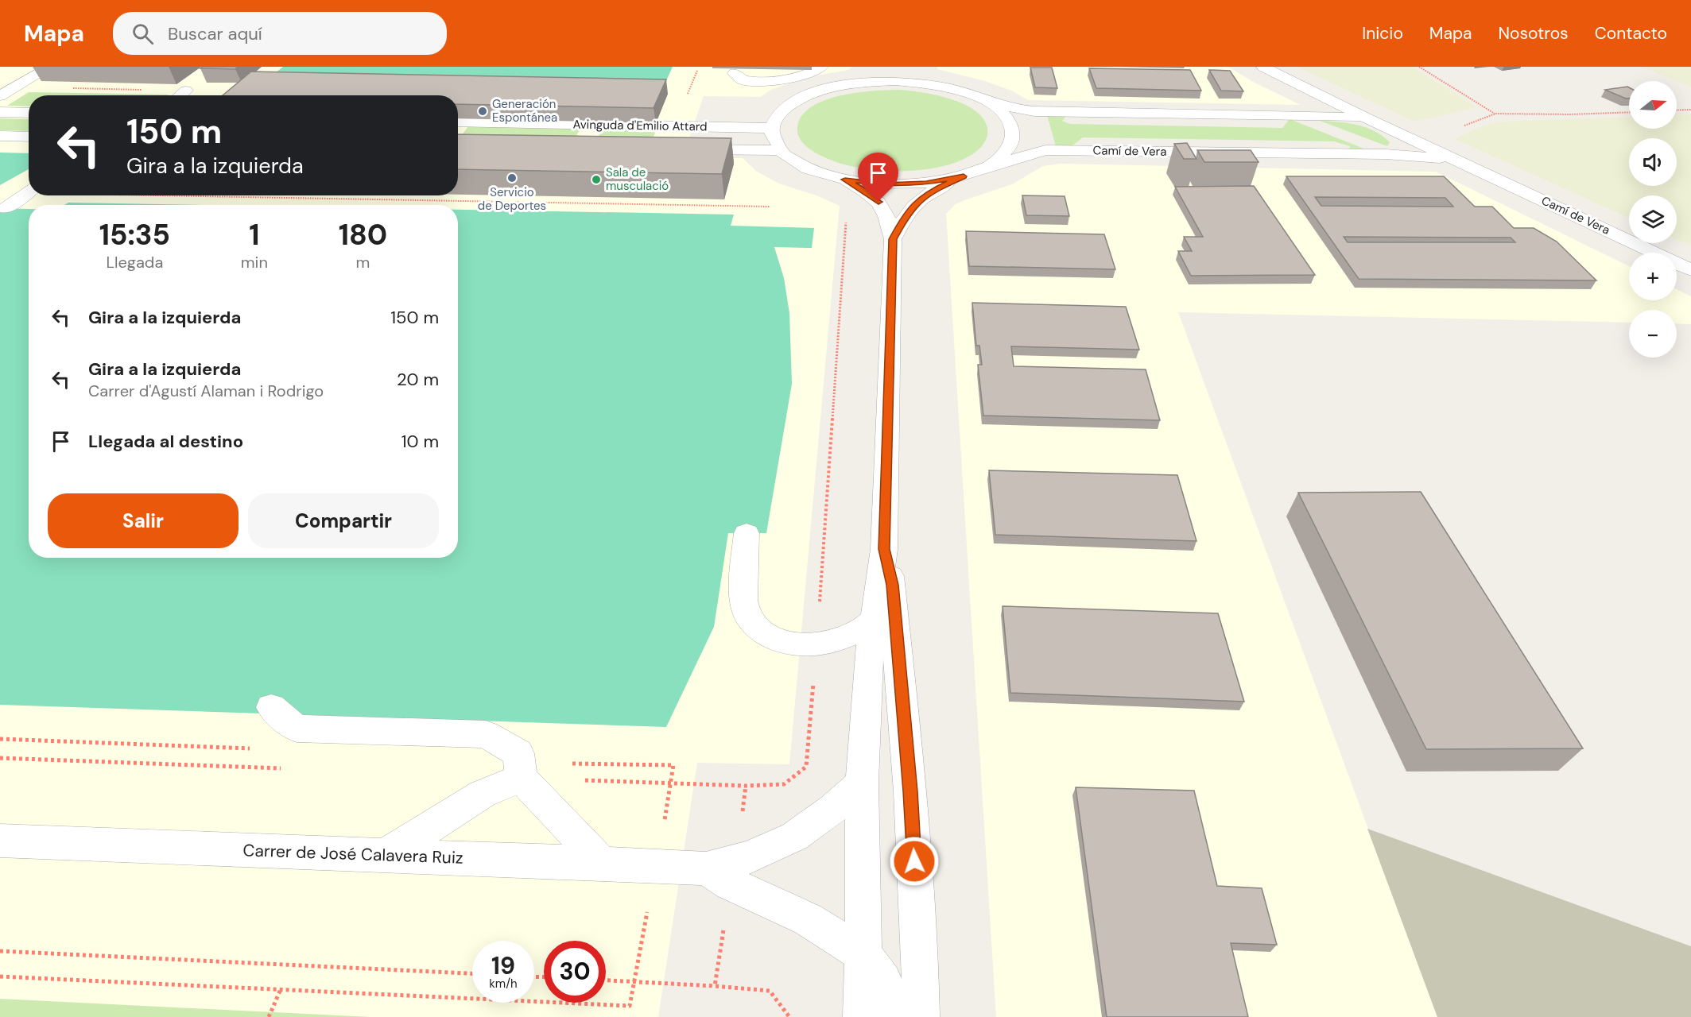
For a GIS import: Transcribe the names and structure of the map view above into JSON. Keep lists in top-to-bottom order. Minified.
{"streets":{"street":["Avinguda d'Emilio Attard","Camí de Vera","Carrer de José Calavera Ruiz"]},"places":["Generación Espontánea","Servicio de Deportes","Sala de musculació"],"north":"right","page":{"header":"Mapa","search":"Buscar aquí","nav":["Inicio","Mapa","Nosotros","Contacto"],"map_buttons":["+","−"],"turn":["150 m","Gira a la izquierda"],"eta":["15:35","Llegada","1","min","180","m"],"list":[{"name":"Gira a la izquierda","value":"150 m"},{"name":"Gira a la izquierda","note":"Carrer d'Agustí Alaman i Rodrigo","value":"20 m"},{"name":"Llegada al destino","value":"10 m"}],"buttons":["Salir","Compartir"],"speed":"19 km/h","limit":"30"}}
